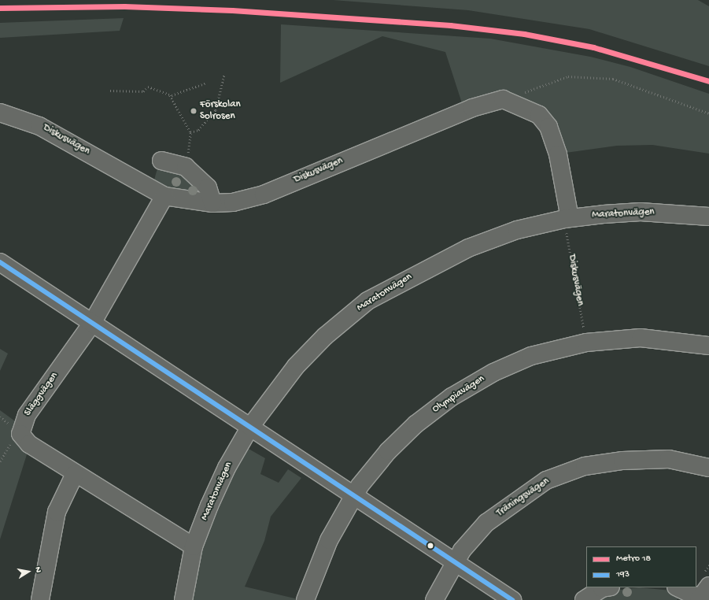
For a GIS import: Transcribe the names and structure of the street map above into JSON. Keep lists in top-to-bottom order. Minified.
{"streets":{"street":["Diskusvägen","Maratonvägen","Släggvägen","Olympiavägen","Träningsvägen"]},"crossings":[["Diskusvägen","Maratonvägen"],["Diskusvägen","Släggvägen"],["Diskusvägen","Olympiavägen"]],"places":["Förskolan Solrosen"],"lines":["metro line 18","transit line 193"],"legend":["Metro 18","193"],"north":"right"}
